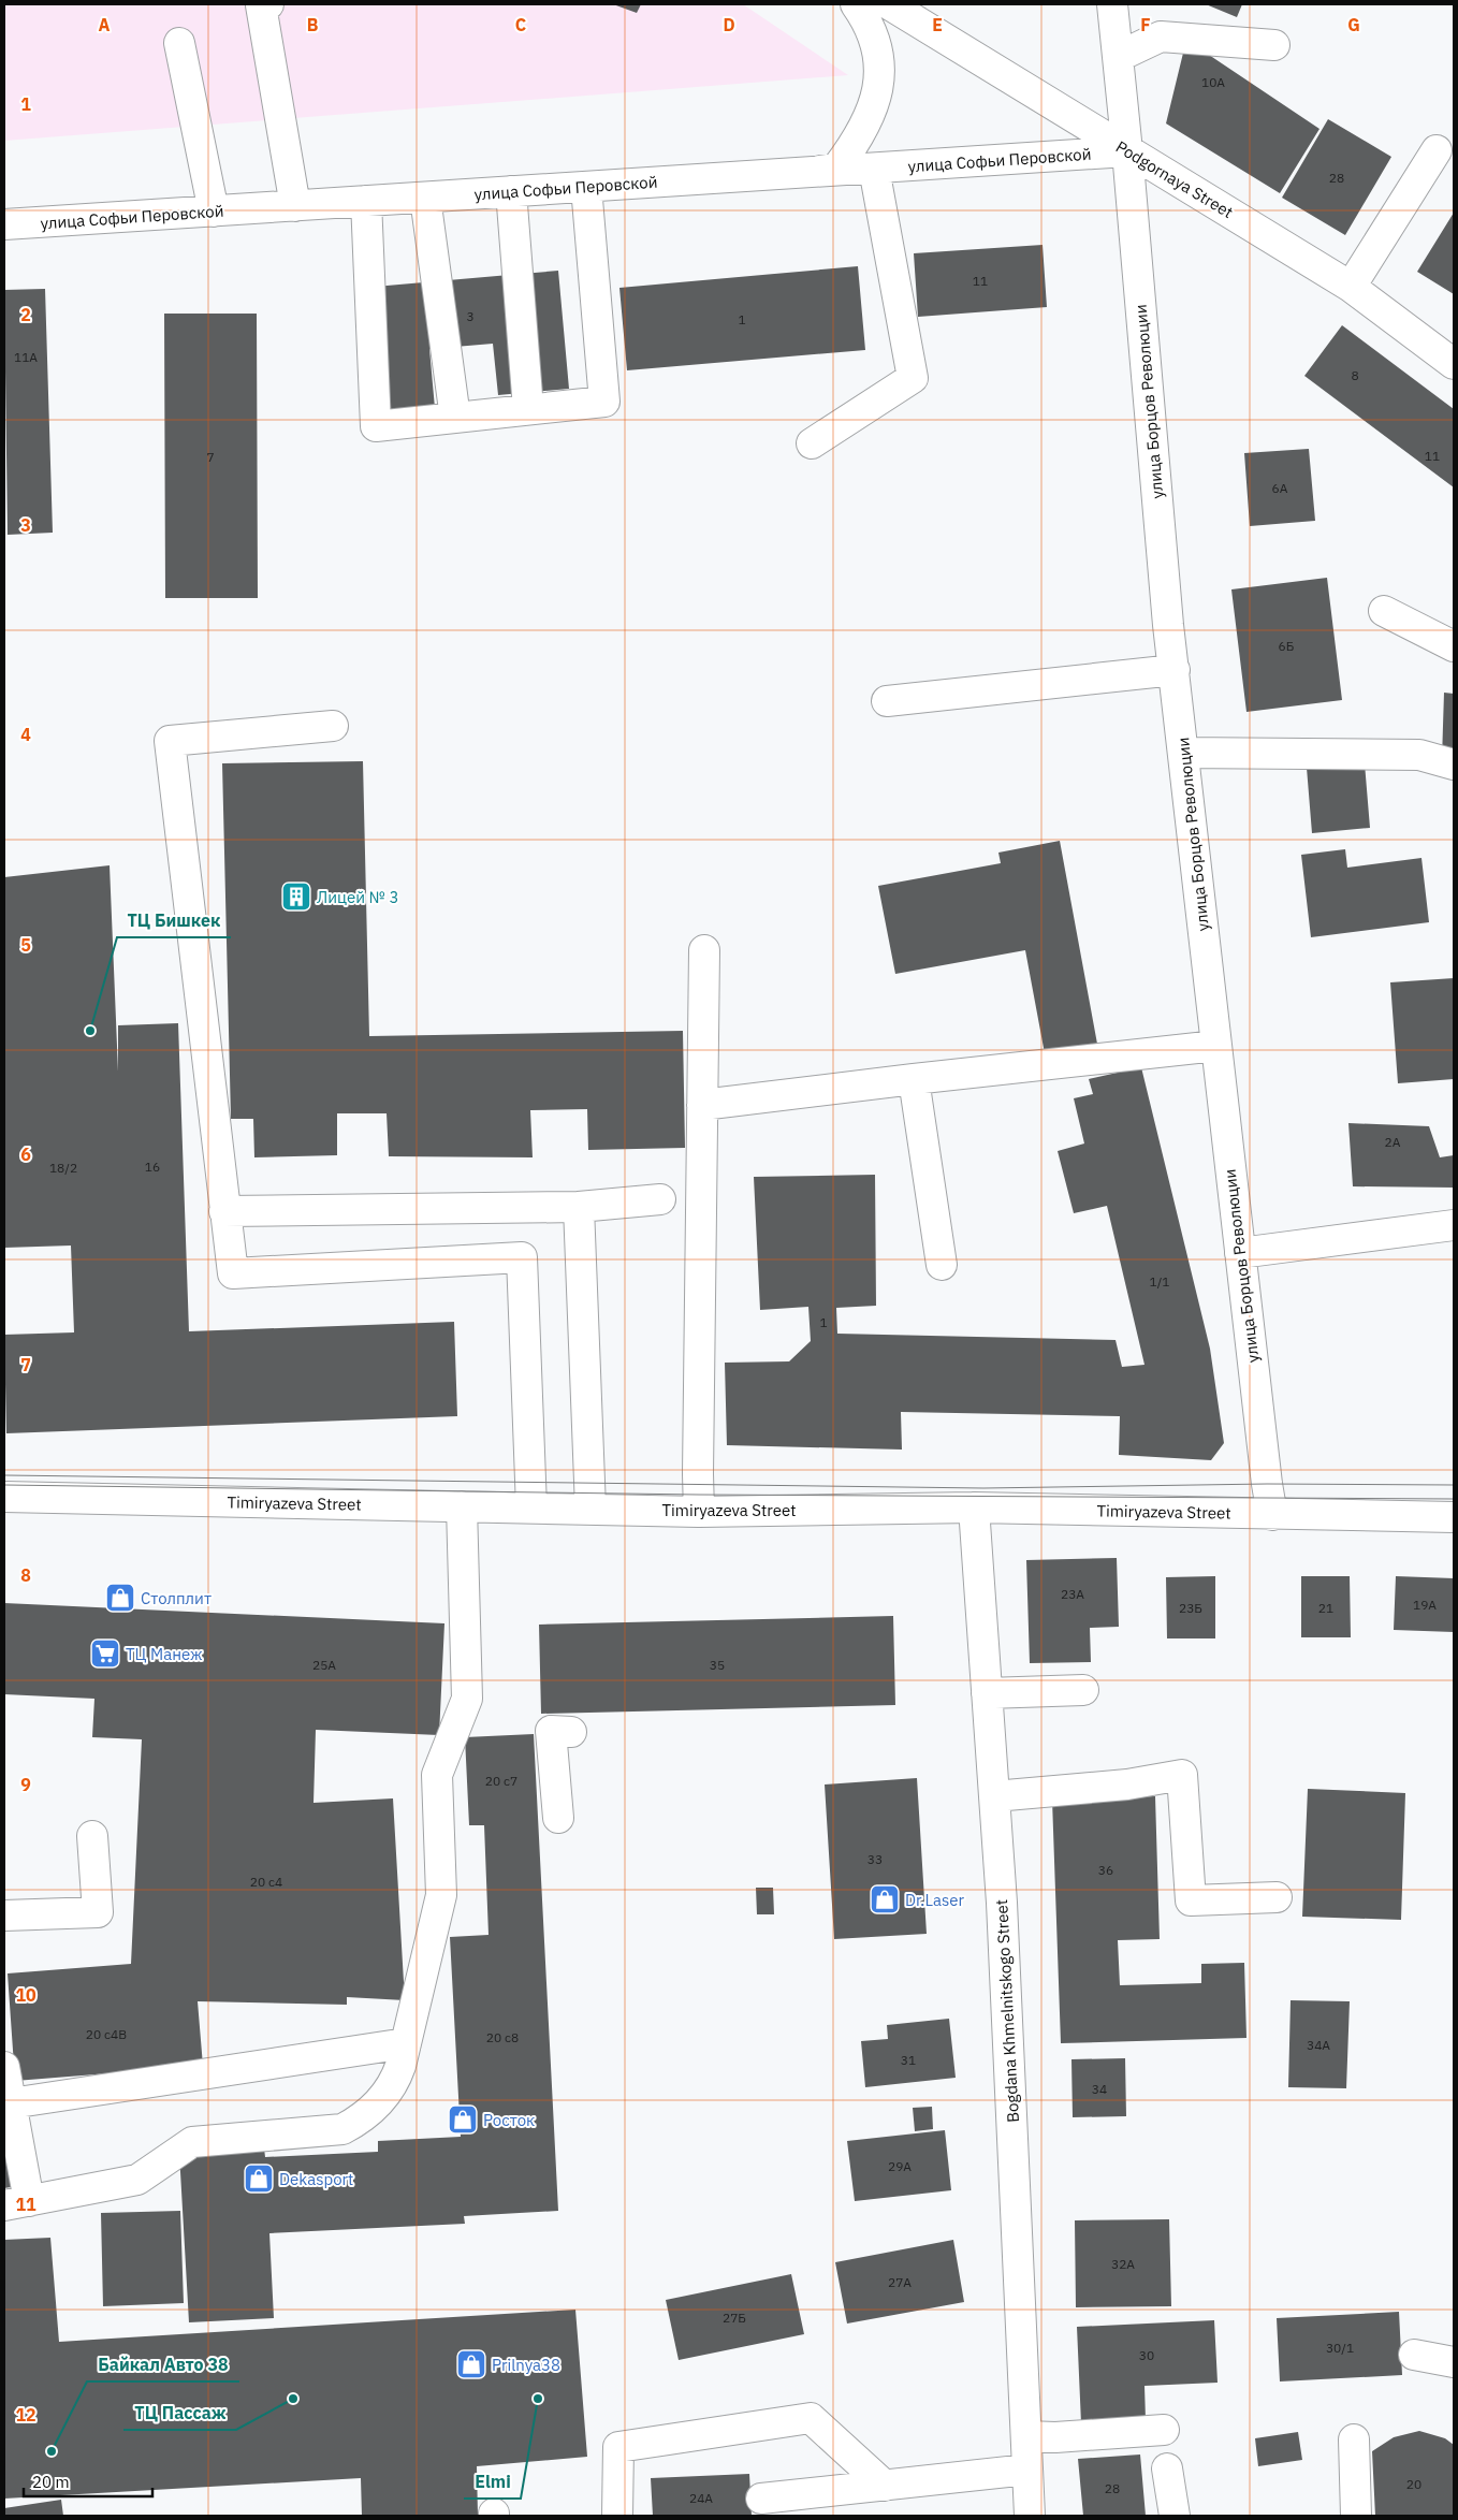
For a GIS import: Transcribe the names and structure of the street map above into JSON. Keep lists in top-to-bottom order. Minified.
{"streets":{"street":["улица Софьи Перовской","Podgornaya Street","улица Борцов Революции","Timiryazeva Street","Bogdana Khmelnitskogo Street"]},"crossings":[["улица Софьи Перовской","Podgornaya Street"],["улица Софьи Перовской","улица Борцов Революции"],["Podgornaya Street","улица Борцов Революции"],["улица Борцов Революции","Timiryazeva Street"],["Timiryazeva Street","Bogdana Khmelnitskogo Street"]],"places":{"building":["Лицей № 3"],"other":["ТЦ Бишкек","ТЦ Пассаж","Elmi","Байкал Авто 38"],"shop":["Столплит","Dr.Laser","Росток","Dekasport","Prilnya38"],"supermarket":["ТЦ Манеж"]},"house_numbers":["10А","28","11","3","1","11А","8","11","7","6А","6Б","2А","16","18/2","1/1","1","23А","19А","23Б","21","25А","35","20 с7","33","36","20 с4","20 с4В","20 с8","34А","31","34","29А","32А","27А","27Б","30/1","30","20","28","24А"],"scale_bar":"20 m","grid":{"columns":["A","B","C","D","E","F","G"],"rows":["1","2","3","4","5","6","7","8","9","10","11","12"]}}
